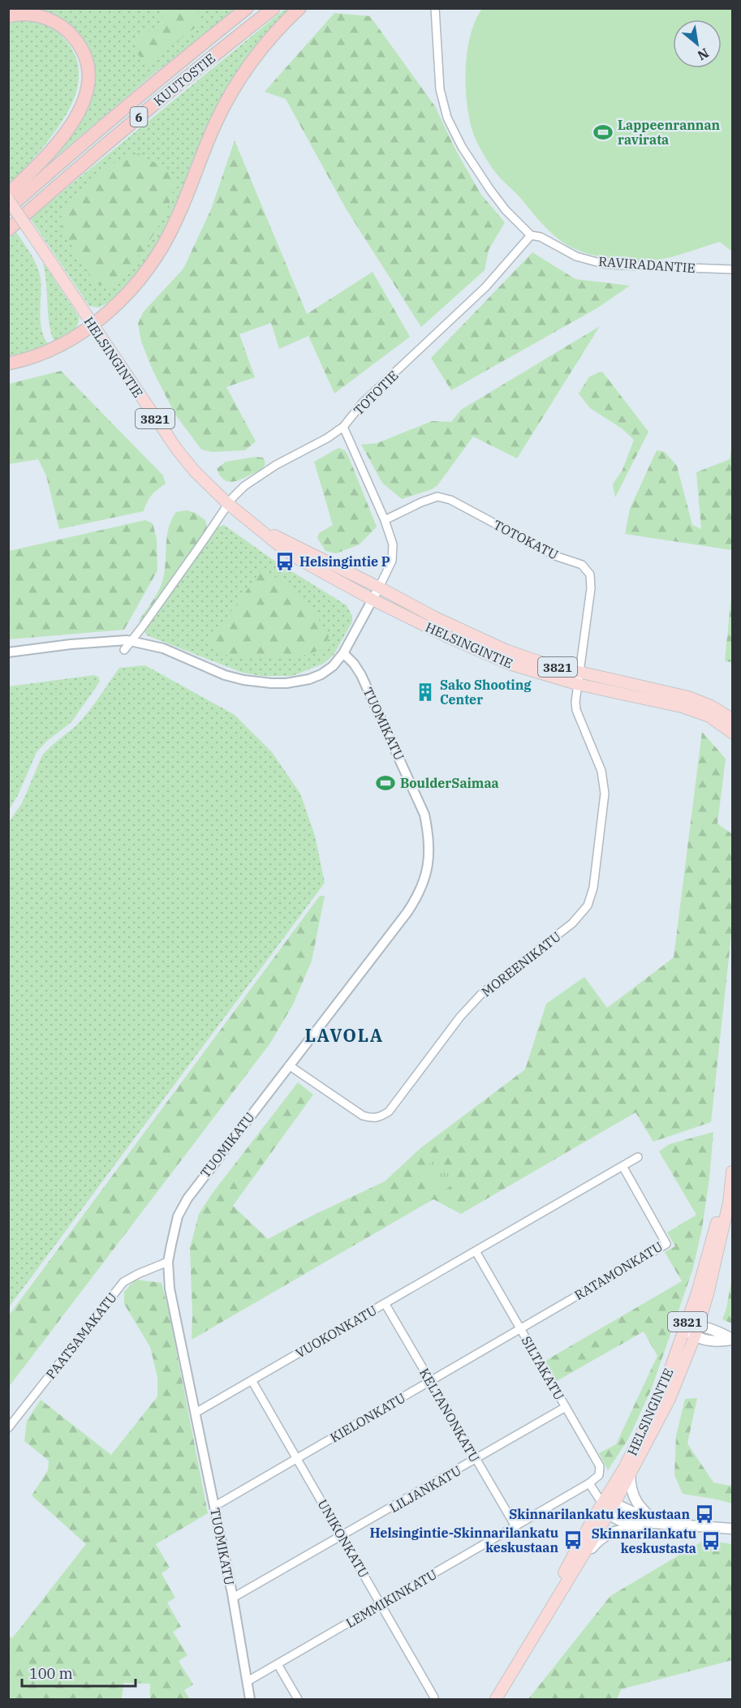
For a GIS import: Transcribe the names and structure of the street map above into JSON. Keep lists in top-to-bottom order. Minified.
{"streets":{"highway":["KUUTOSTIE","6"],"main road":["HELSINGINTIE","3821"],"street":["RAVIRADANTIE","TOTOTIE","TOTOKATU","TUOMIKATU","MOREENIKATU","RATAMONKATU","VUOKONKATU","PAATSAMAKATU","SILTAKATU","KELTANONKATU","KIELONKATU","LILJANKATU","UNIKONKATU","LEMMIKINKATU"]},"crossings":[["RAVIRADANTIE","TOTOTIE"],["HELSINGINTIE","TOTOTIE"],["HELSINGINTIE","TOTOKATU"],["HELSINGINTIE","MOREENIKATU"],["TOTOTIE","TOTOKATU"],["TOTOKATU","MOREENIKATU"],["TUOMIKATU","MOREENIKATU"],["TUOMIKATU","VUOKONKATU"],["TUOMIKATU","PAATSAMAKATU"],["TUOMIKATU","KIELONKATU"],["TUOMIKATU","LILJANKATU"],["TUOMIKATU","LEMMIKINKATU"],["RATAMONKATU","SILTAKATU"],["RATAMONKATU","KIELONKATU"],["VUOKONKATU","SILTAKATU"],["VUOKONKATU","KELTANONKATU"],["VUOKONKATU","UNIKONKATU"],["SILTAKATU","KIELONKATU"],["SILTAKATU","LILJANKATU"],["SILTAKATU","LEMMIKINKATU"],["KELTANONKATU","KIELONKATU"],["KELTANONKATU","LILJANKATU"],["KELTANONKATU","LEMMIKINKATU"],["KIELONKATU","UNIKONKATU"],["LILJANKATU","UNIKONKATU"],["UNIKONKATU","LEMMIKINKATU"]],"districts":["LAVOLA"],"places":{"sports":["Lappeenrannan ravirata","BoulderSaimaa"],"bus stop":["Helsingintie P","Skinnarilankatu keskustaan","Helsingintie-Skinnarilankatu keskustaan","Skinnarilankatu keskustasta"],"building":["Sako Shooting Center"]},"scale_bar":"100 m","north":"bottom right"}
